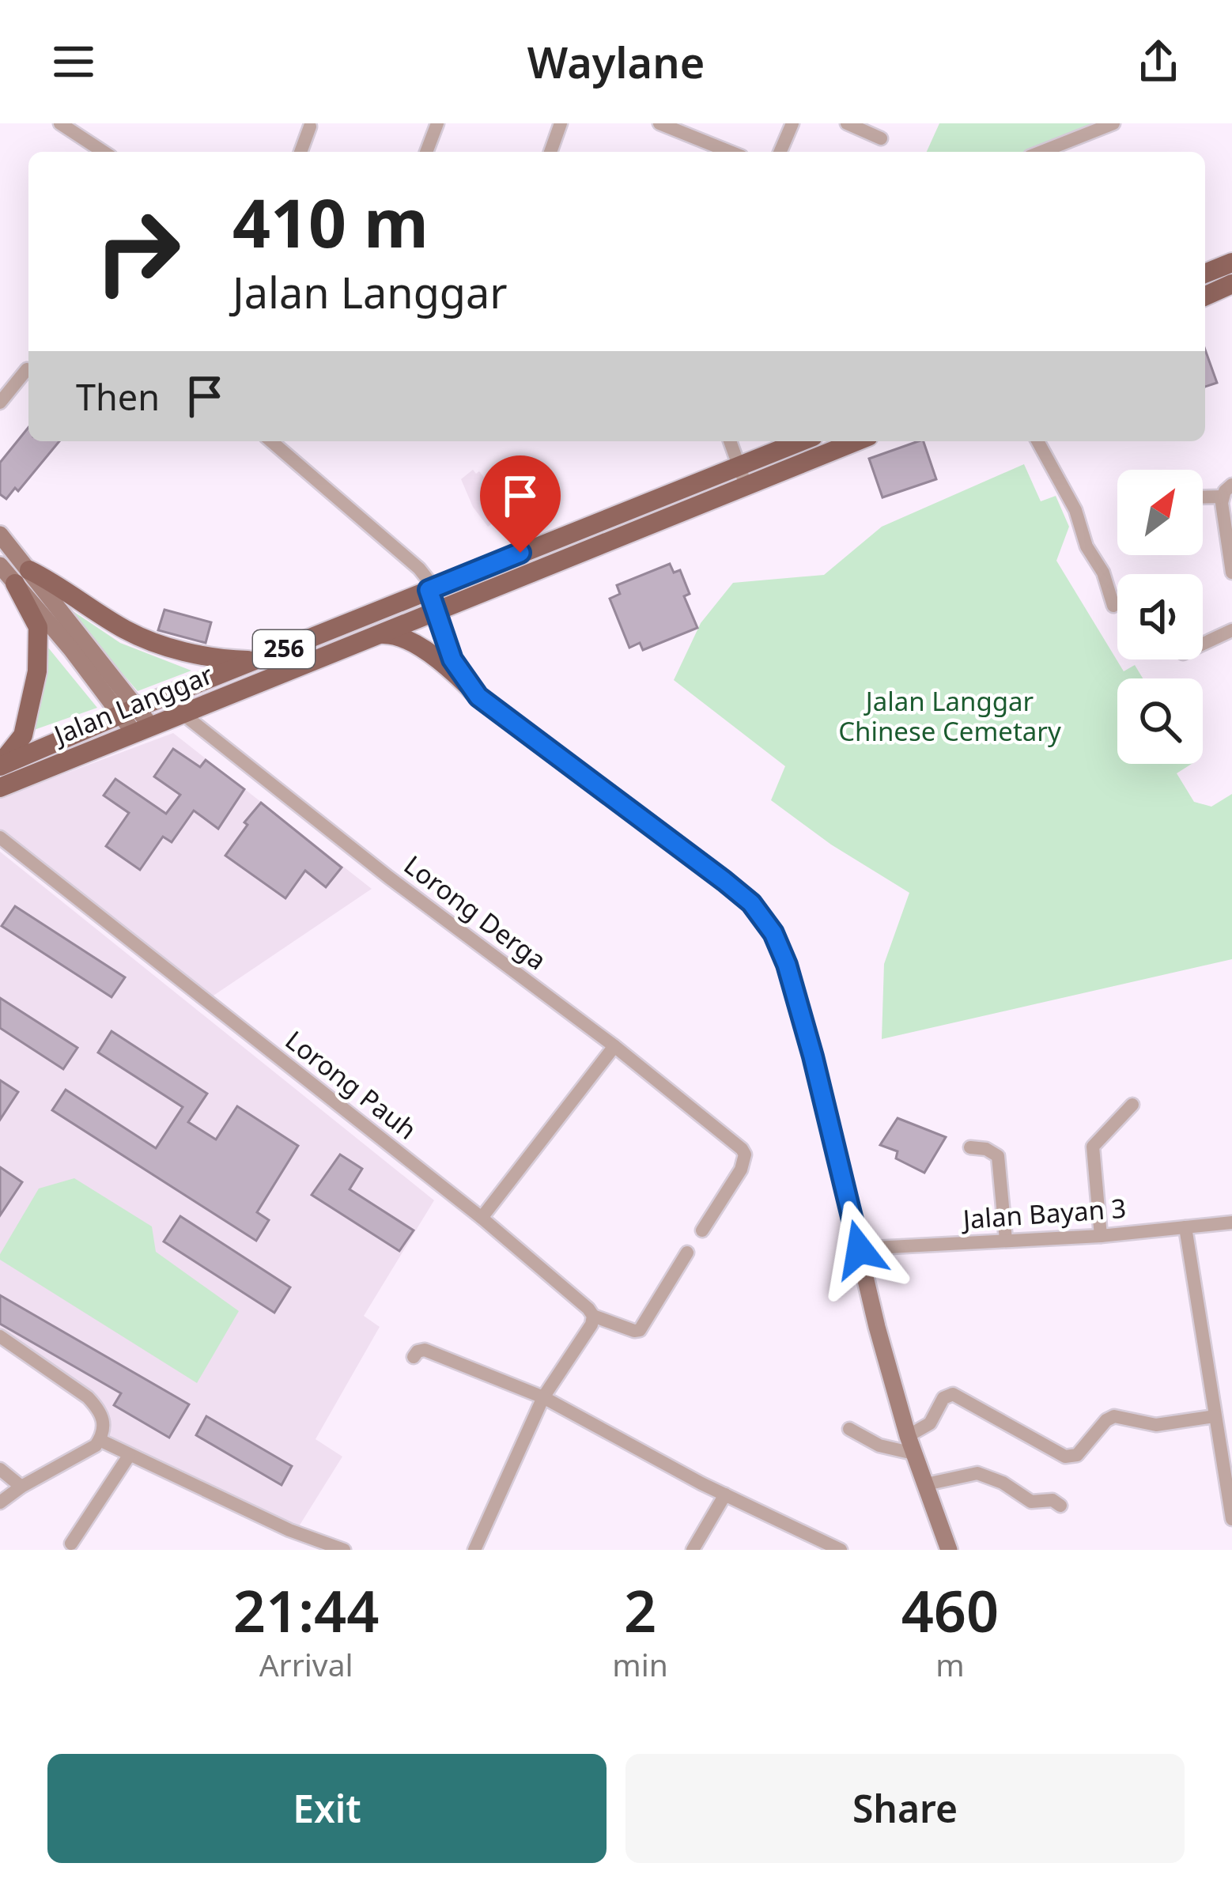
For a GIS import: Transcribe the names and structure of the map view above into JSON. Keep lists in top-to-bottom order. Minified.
{"streets":{"main road":["256","Jalan Langgar"],"street":["Lorong Derga","Lorong Pauh","Jalan Bayan 3"]},"crossings":[["Jalan Langgar","Lorong Derga"]],"parks":["Jalan Langgar Chinese Cemetary"],"north":"top right","page":{"header":"Waylane","turn":["410 m","Jalan Langgar"],"then":"Then","eta":["21:44","Arrival","2","min","460","m"],"buttons":["Exit","Share"]}}
